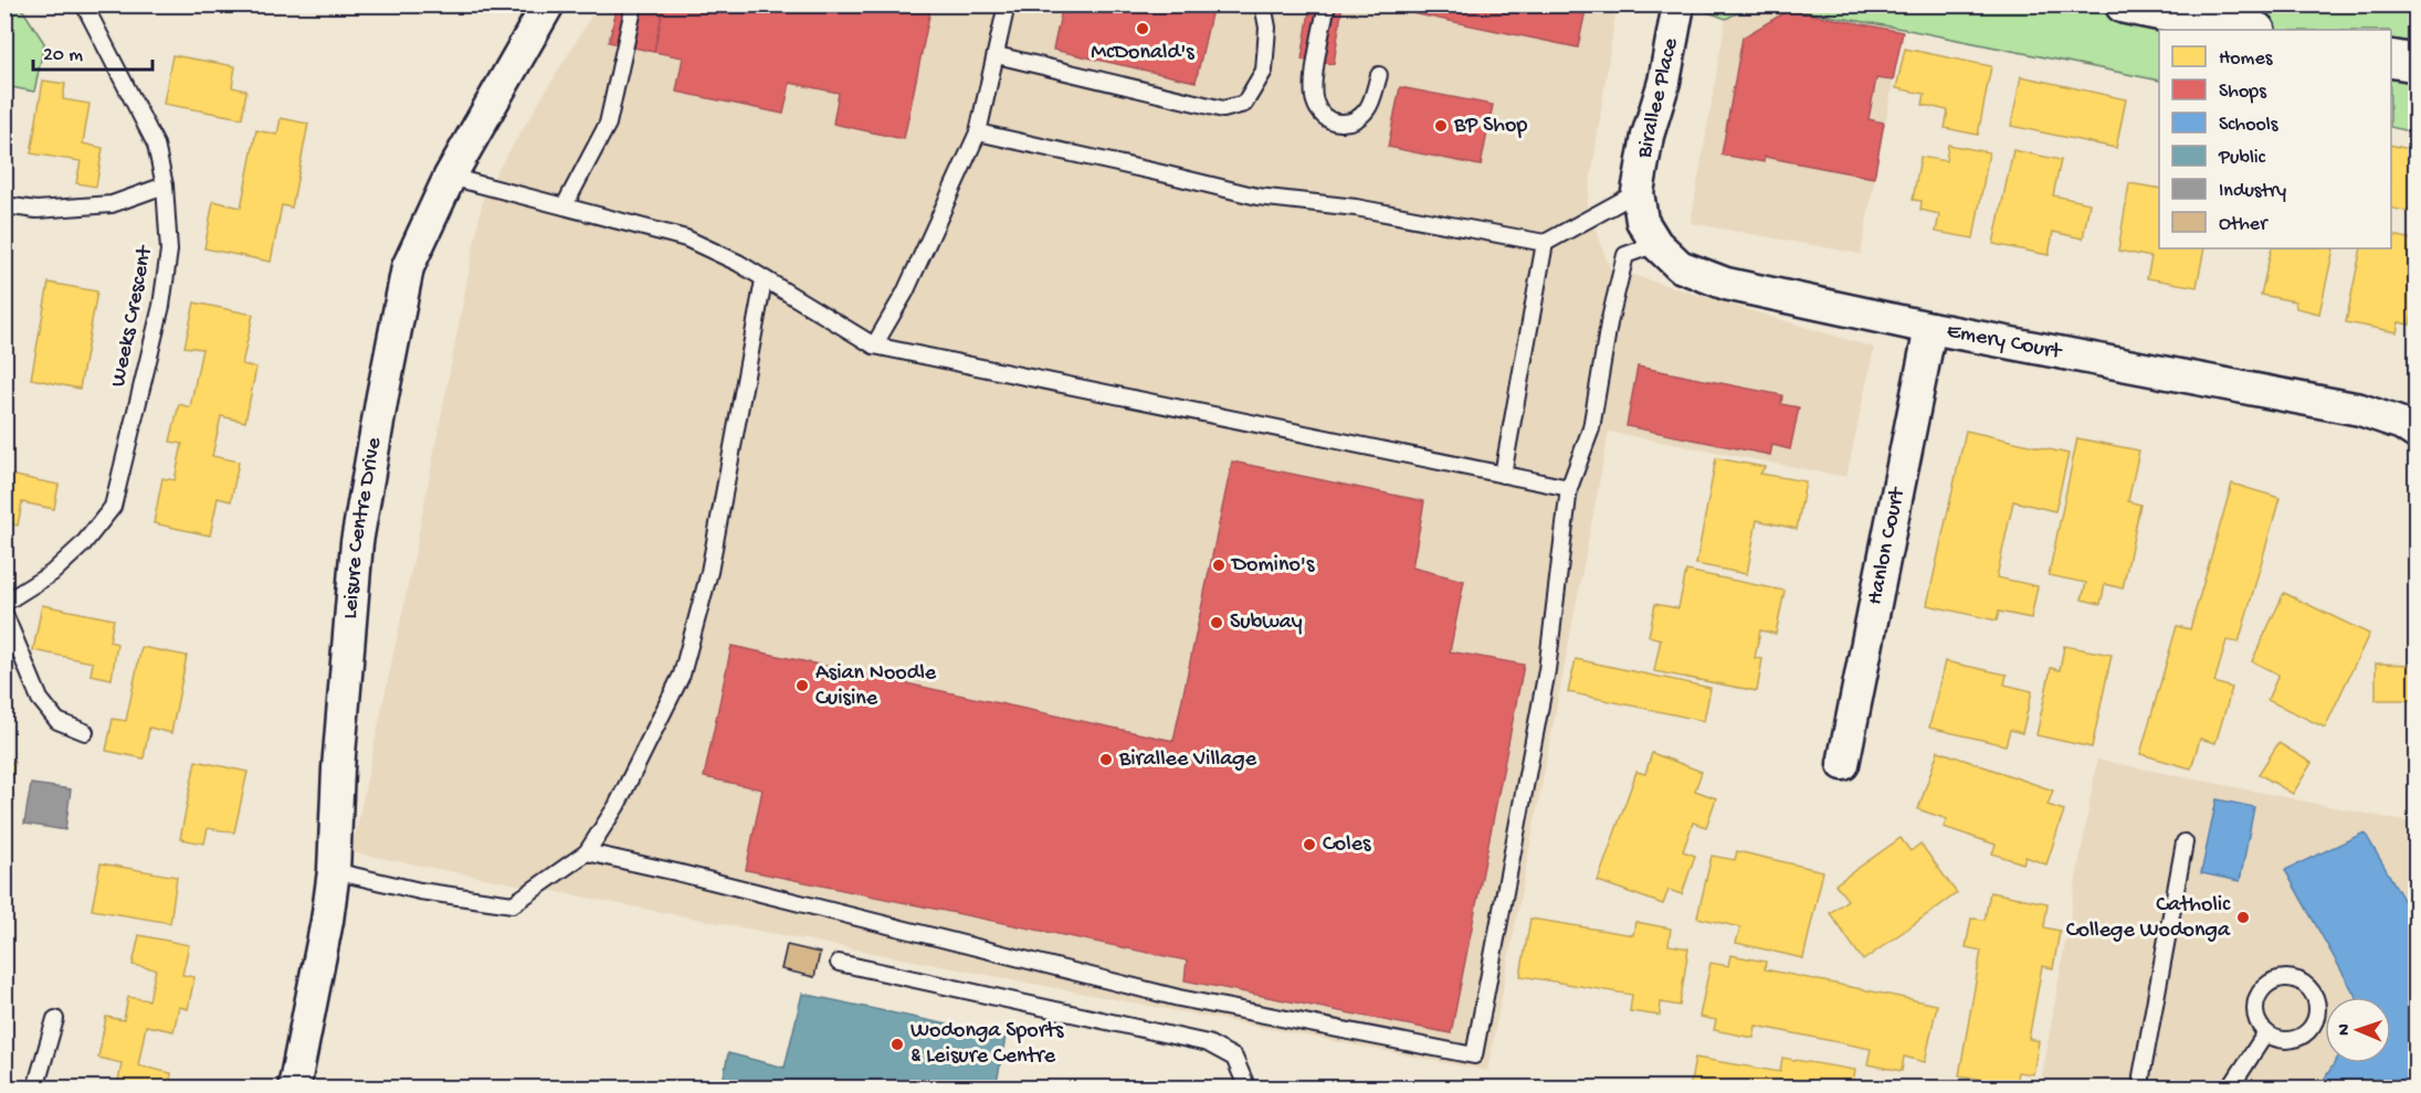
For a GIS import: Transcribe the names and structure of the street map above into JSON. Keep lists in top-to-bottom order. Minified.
{"streets":{"street":["Birallee Place","Emery Court","Leisure Centre Drive","Hanlon Court"],"lane":["Weeks Crescent"]},"crossings":[["Birallee Place","Emery Court"],["Emery Court","Hanlon Court"]],"places":["McDonald's","BP Shop","Domino's","Subway","Asian Noodle Cuisine","Birallee Village","Coles","Catholic College Wodonga","Wodonga Sports & Leisure Centre"],"legend":["Homes","Shops","Schools","Public","Industry","Other"],"scale_bar":"20 m","north":"left"}
